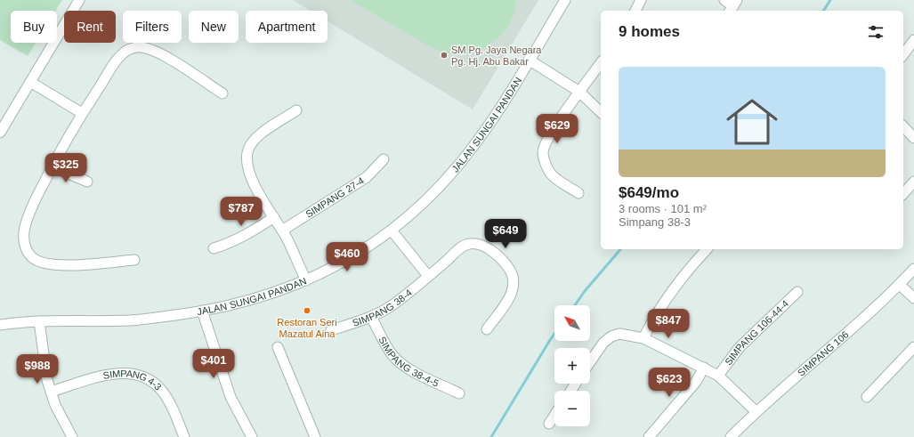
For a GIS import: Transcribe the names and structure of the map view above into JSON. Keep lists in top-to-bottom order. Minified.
{"streets":{"street":["JALAN SUNGAI PANDAN","SIMPANG 27-4","SIMPANG 38-4","SIMPANG 106-44-4","SIMPANG 106","SIMPANG 38-4-5","SIMPANG 4-3"]},"crossings":[["SIMPANG 38-4","SIMPANG 38-4-5"]],"places":["SM Pg. Jaya Negara Pg. Hj. Abu Bakar","Restoran Seri Mazatul Aina"],"north":"top left","page":{"chip":["Buy","Rent","Filters","New","Apartment"],"heading":"9 homes","list":[{"name":"$649/mo","note":"3 rooms · 101 m² · Simpang 38-3"}],"price":["$629","$325","$787","$649","$460","$847","$401","$988","$623"],"map_buttons":["+","−"]}}
